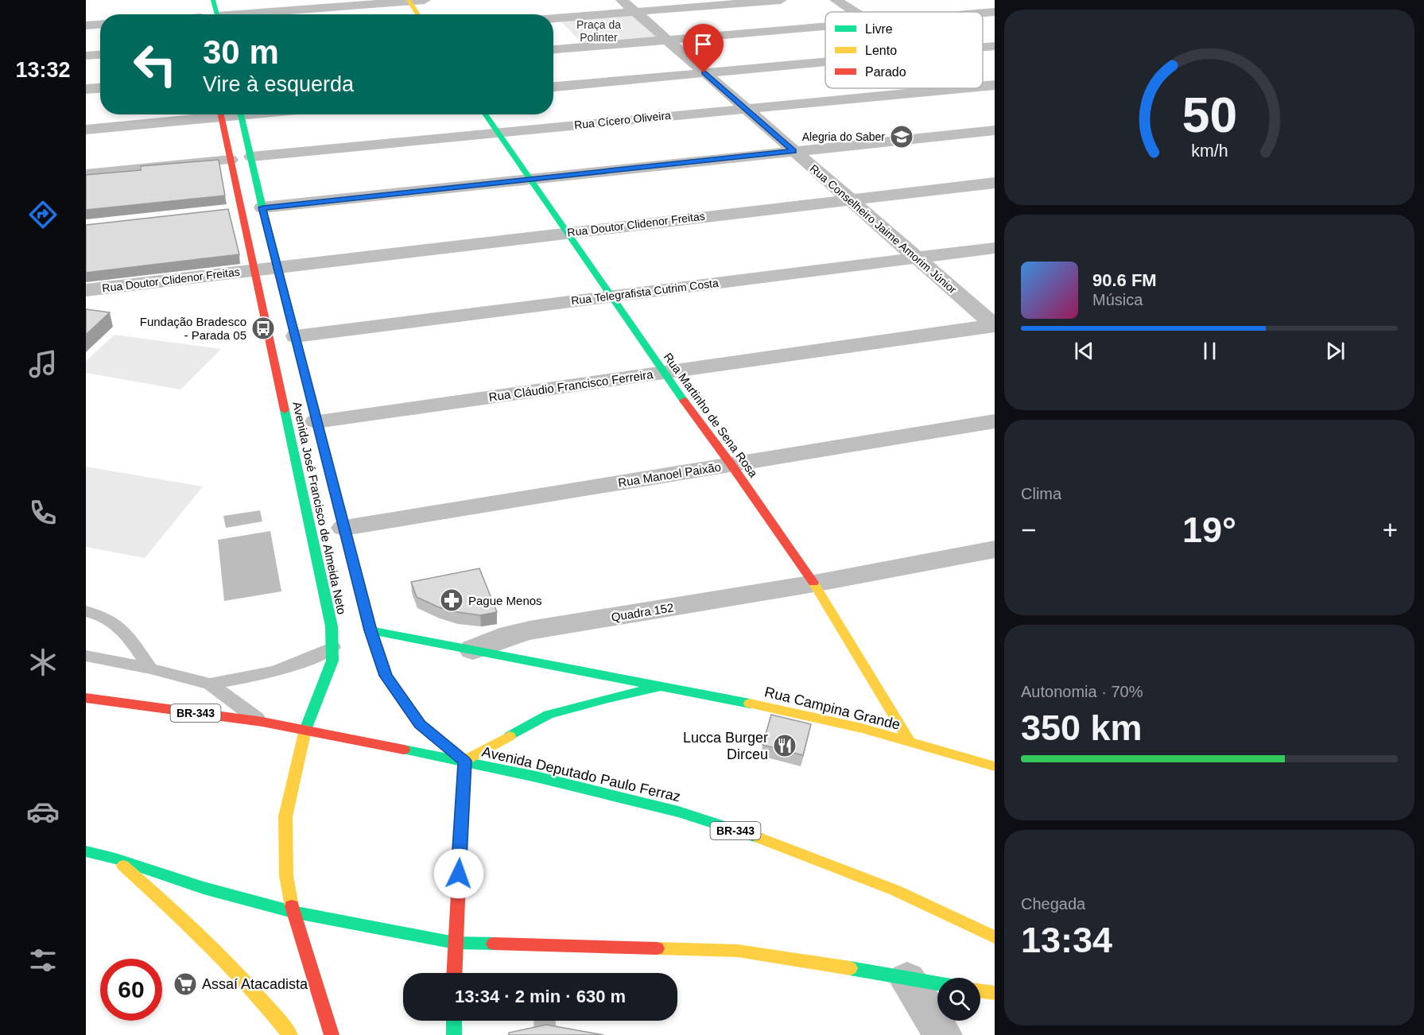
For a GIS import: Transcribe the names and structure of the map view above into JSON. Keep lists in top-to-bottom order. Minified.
{"streets":{"main road":["Rua Martinho de Sena Rosa","Avenida José Francisco de Almeida Neto","Rua Campina Grande","BR-343","Avenida Deputado Paulo Ferraz"],"street":["Rua Cícero Oliveira","Rua Doutor Clidenor Freitas","Rua Conselheiro Jaime Amorim Júnior","Rua Telegrafista Cutrim Costa","Rua Cláudio Francisco Ferreira","Rua Manoel Paixão","Quadra 152"]},"crossings":[["Rua Cícero Oliveira","Rua Conselheiro Jaime Amorim Júnior"],["Rua Cícero Oliveira","Rua Martinho de Sena Rosa"],["Rua Cícero Oliveira","Avenida José Francisco de Almeida Neto"],["Rua Doutor Clidenor Freitas","Rua Conselheiro Jaime Amorim Júnior"],["Rua Doutor Clidenor Freitas","Rua Martinho de Sena Rosa"],["Rua Doutor Clidenor Freitas","Avenida José Francisco de Almeida Neto"],["Rua Conselheiro Jaime Amorim Júnior","Rua Telegrafista Cutrim Costa"],["Rua Conselheiro Jaime Amorim Júnior","Rua Cláudio Francisco Ferreira"],["Rua Telegrafista Cutrim Costa","Rua Martinho de Sena Rosa"],["Rua Telegrafista Cutrim Costa","Avenida José Francisco de Almeida Neto"],["Rua Cláudio Francisco Ferreira","Rua Martinho de Sena Rosa"],["Rua Cláudio Francisco Ferreira","Avenida José Francisco de Almeida Neto"],["Rua Martinho de Sena Rosa","Rua Manoel Paixão"],["Rua Martinho de Sena Rosa","Quadra 152"],["Rua Martinho de Sena Rosa","Rua Campina Grande"],["Rua Manoel Paixão","Avenida José Francisco de Almeida Neto"],["Avenida José Francisco de Almeida Neto","Rua Campina Grande"],["Avenida José Francisco de Almeida Neto","Avenida Deputado Paulo Ferraz"],["Quadra 152","Rua Campina Grande"]],"parks":["Praça da Polinter"],"places":{"school or university":["Alegria do Saber"],"bus stop":["Fundação Bradesco - Parada 05"],"pharmacy":["Pague Menos"],"restaurant":["Lucca Burger Dirceu"],"supermarket":["Assaí Atacadista"]},"legend":["Livre","Lento","Parado"],"page":{"tabs":"13:32","turn":["30 m","Vire à esquerda"],"song":["90.6 FM","Música"],"tile":["Clima",["Autonomia · 70%","350 km"],["Chegada","13:34"]],"heat":["−","19°","+"],"limit":"60","trip":"13:34 · 2 min · 630 m","gauge":["50","km/h"]}}
